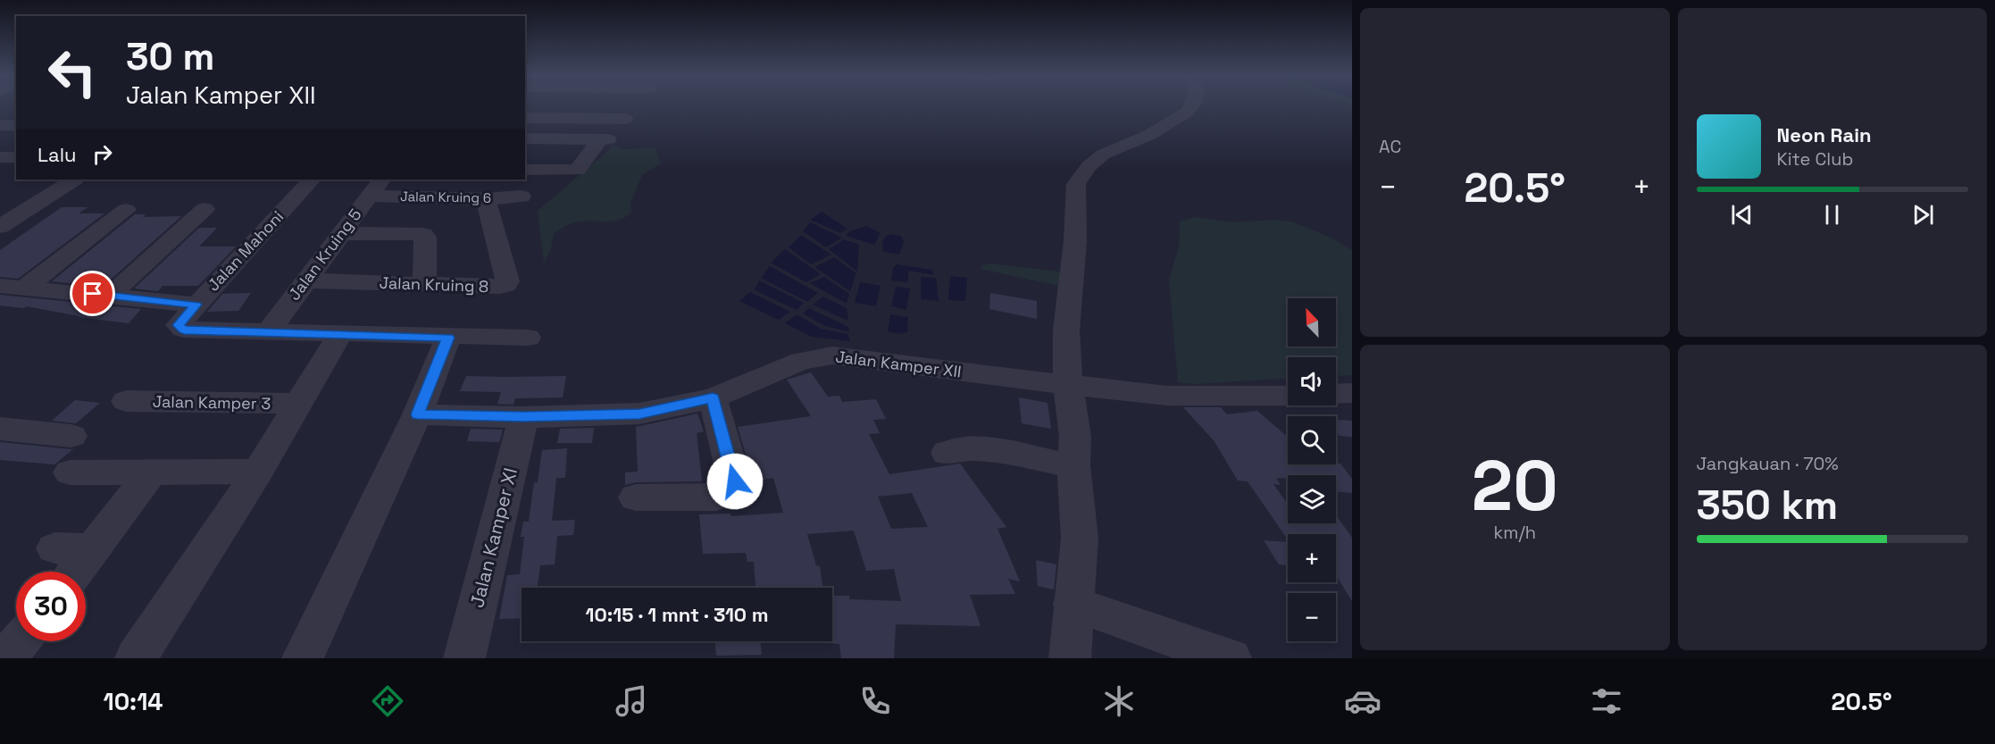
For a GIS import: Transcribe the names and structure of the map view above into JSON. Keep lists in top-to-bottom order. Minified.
{"streets":{"street":["Jalan Kruing 6","Jalan Mahoni","Jalan Kruing 5","Jalan Kruing 8","Jalan Kamper XII","Jalan Kamper 3","Jalan Kamper XI"]},"crossings":[["Jalan Kruing 6","Jalan Kruing 5"],["Jalan Kruing 6","Jalan Kruing 8"],["Jalan Mahoni","Jalan Kruing 5"],["Jalan Kruing 5","Jalan Kruing 8"],["Jalan Kamper XII","Jalan Kamper XI"]],"north":"top left","page":{"tile":["AC",["20","km/h"],["Jangkauan · 70%","350 km"]],"turn":["30 m","Jalan Kamper XII"],"song":["Neon Rain","Kite Club"],"then":"Lalu","heat":["−","20.5°","+"],"map_buttons":["+","−"],"limit":"30","trip":"10:15 · 1 mnt · 310 m","tabs":["10:14","20.5°"]}}
